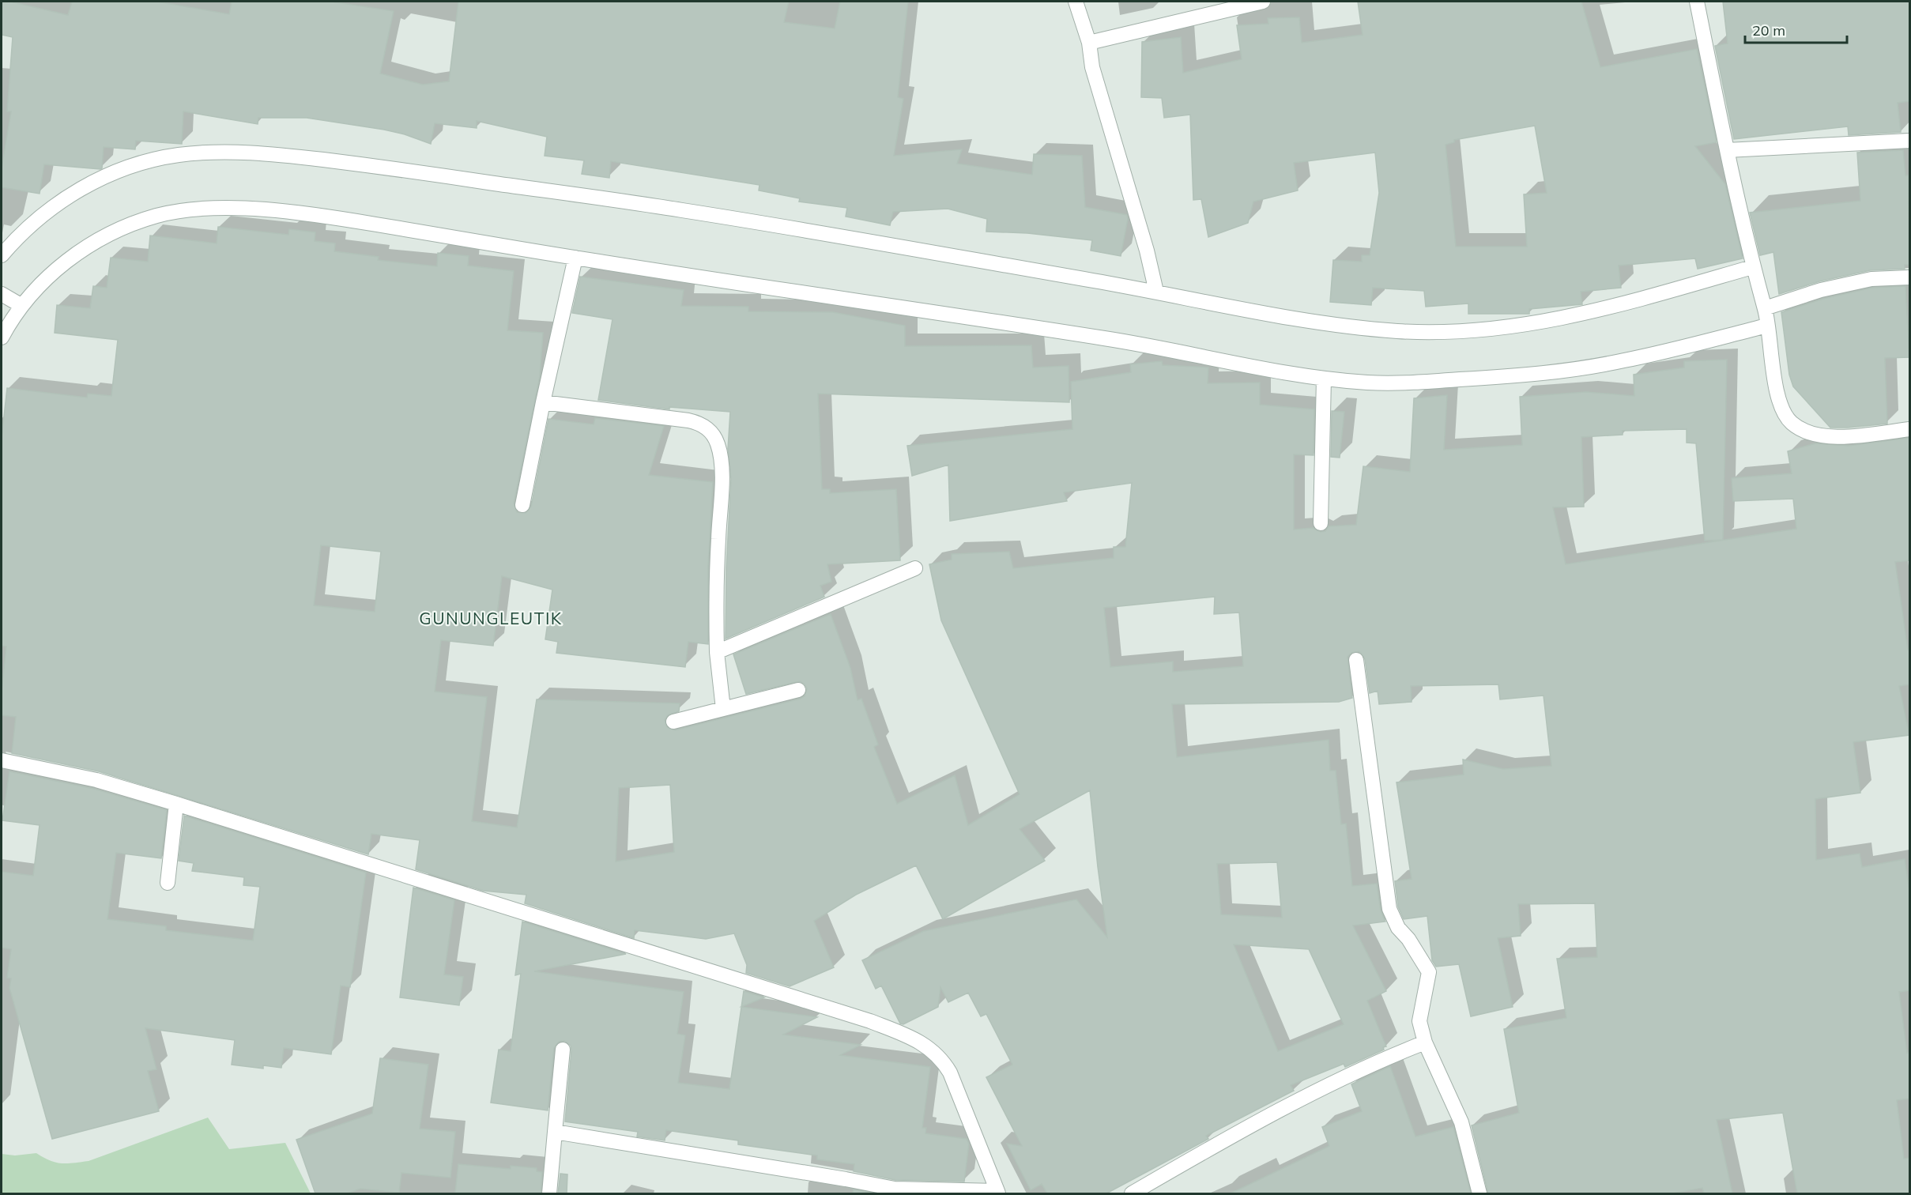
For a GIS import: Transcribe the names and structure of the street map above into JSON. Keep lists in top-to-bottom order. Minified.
{"districts":["GUNUNGLEUTIK"],"scale_bar":"20 m"}
